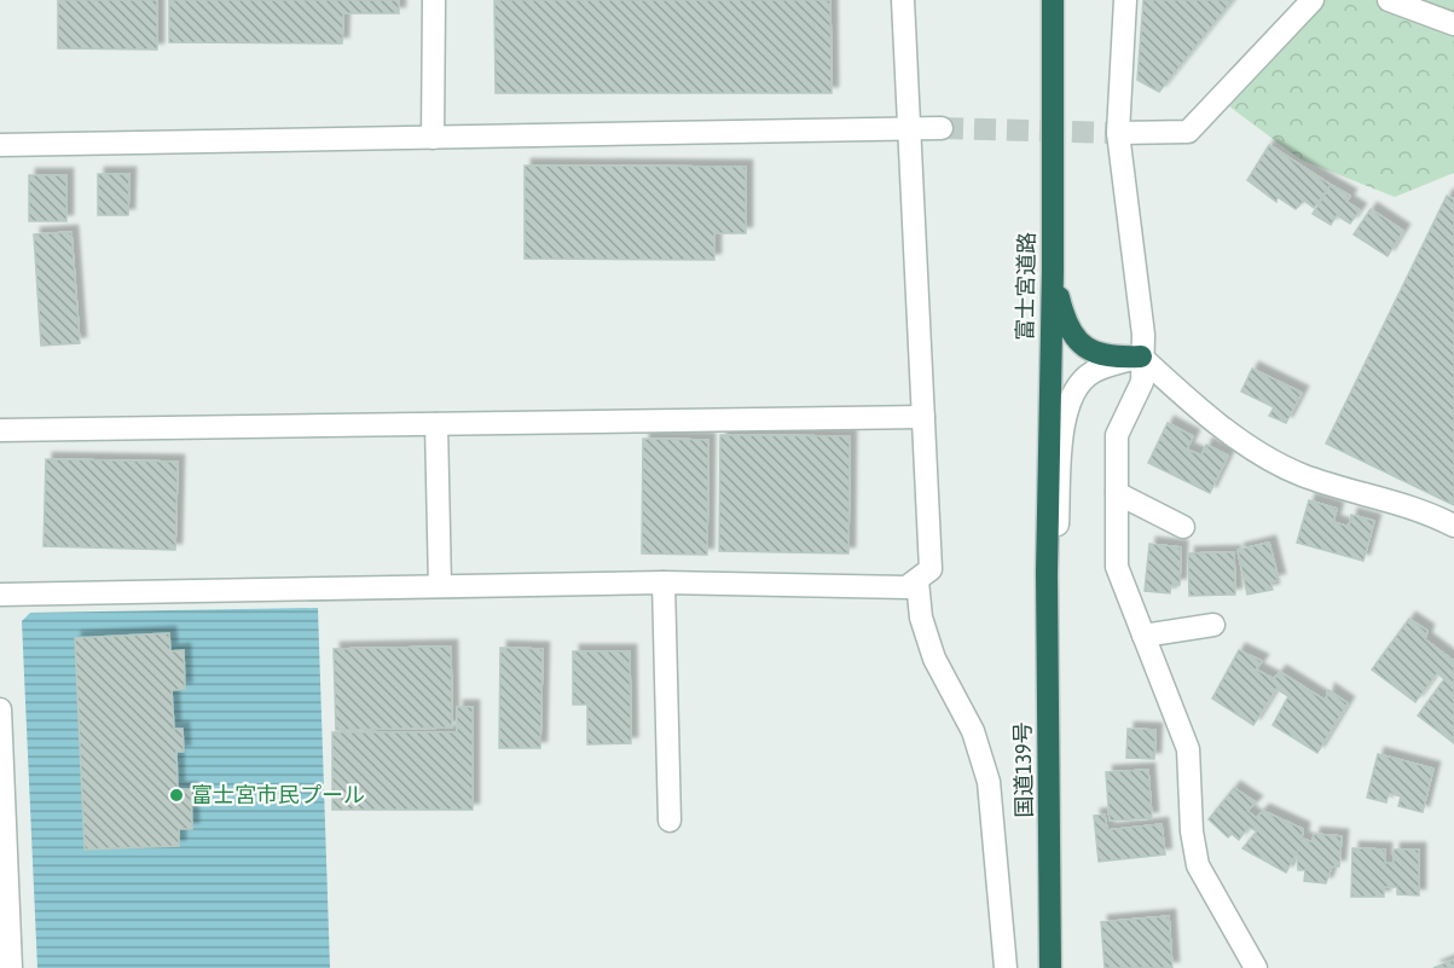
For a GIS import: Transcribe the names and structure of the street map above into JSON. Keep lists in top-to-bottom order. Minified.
{"streets":{"highway":["富士宮道路","国道139号"]},"crossings":[["富士宮道路","国道139号"]],"places":["富士宮市民プール"]}
